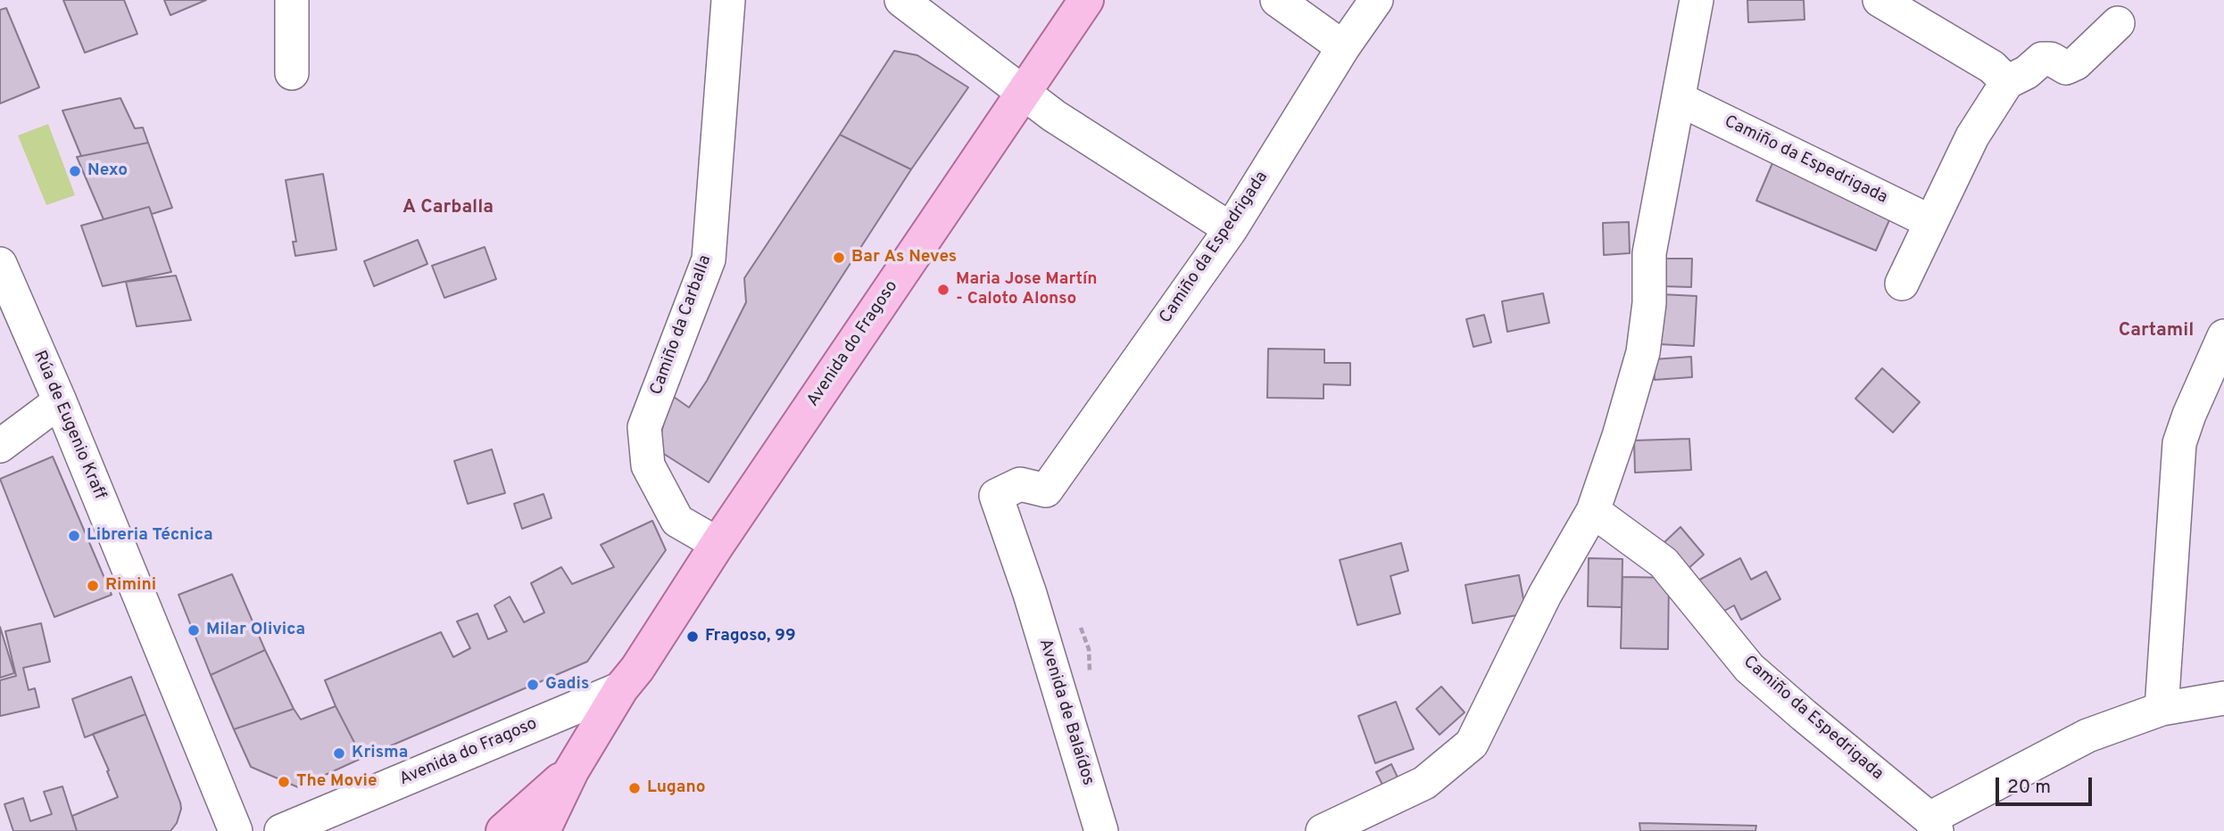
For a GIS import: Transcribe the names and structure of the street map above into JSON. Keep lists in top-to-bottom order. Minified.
{"streets":{"main road":["Avenida do Fragoso"],"street":["Camiño da Espedrigada","Camiño da Carballa","Rúa de Eugenio Kraff","Avenida de Balaídos"]},"crossings":[["Camiño da Espedrigada","Avenida de Balaídos"],["Camiño da Carballa","Avenida do Fragoso"]],"districts":["A Carballa","Cartamil"],"places":["Nexo","Bar As Neves","Maria Jose Martín - Caloto Alonso","Libreria Técnica","Rimini","Milar Olivica","Fragoso, 99","Gadis","Krisma","The Movie","Lugano"],"scale_bar":"20 m"}
